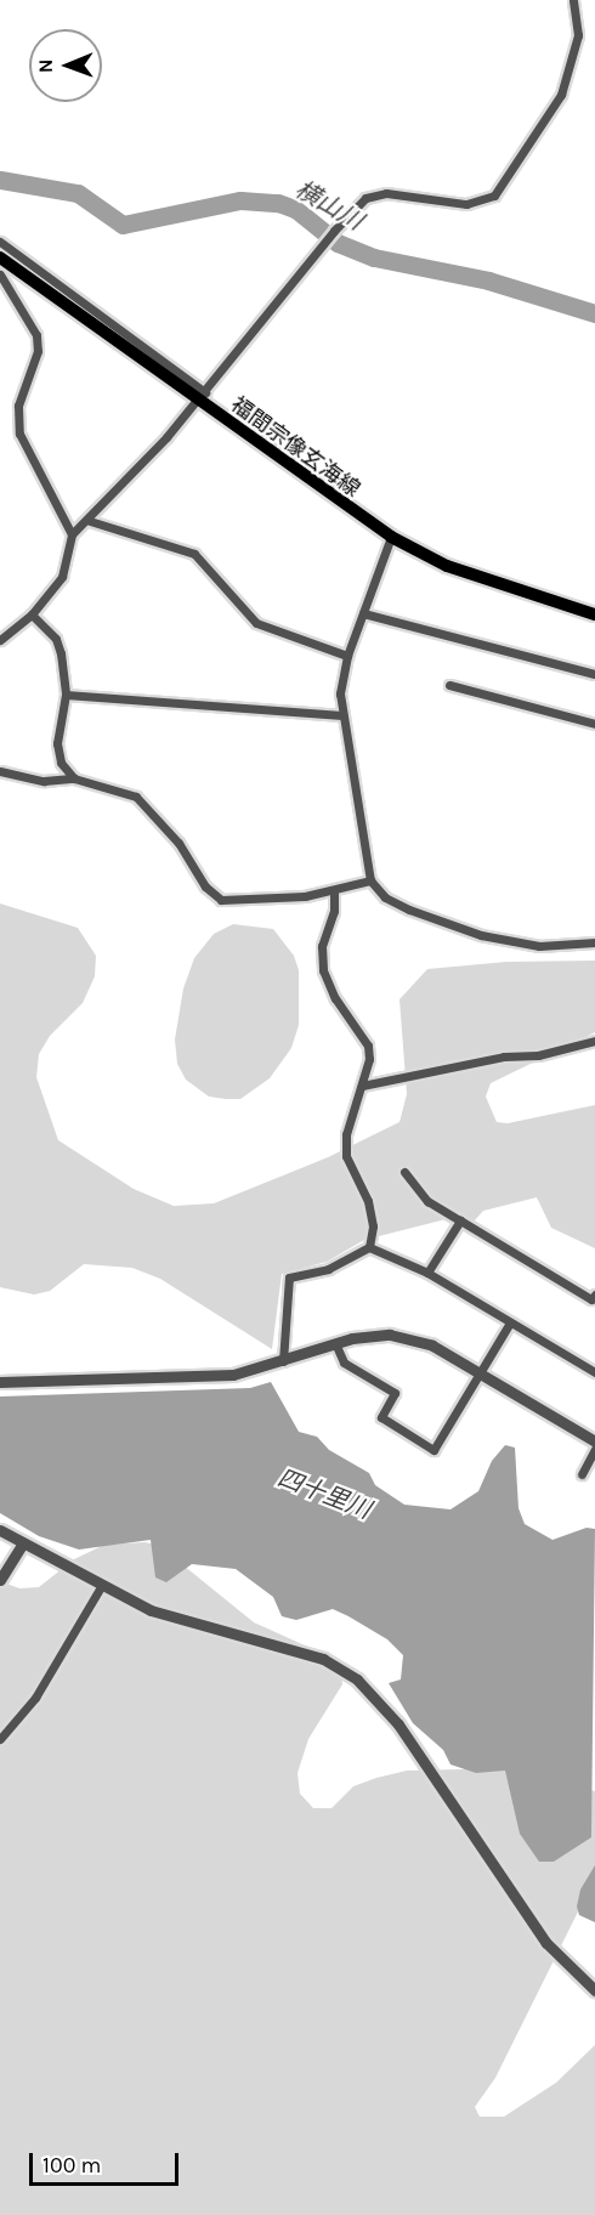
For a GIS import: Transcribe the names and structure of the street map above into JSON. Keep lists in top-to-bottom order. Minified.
{"streets":{"main road":["福間宗像玄海線"]},"water":["横山川","四十里川"],"scale_bar":"100 m","north":"left"}
